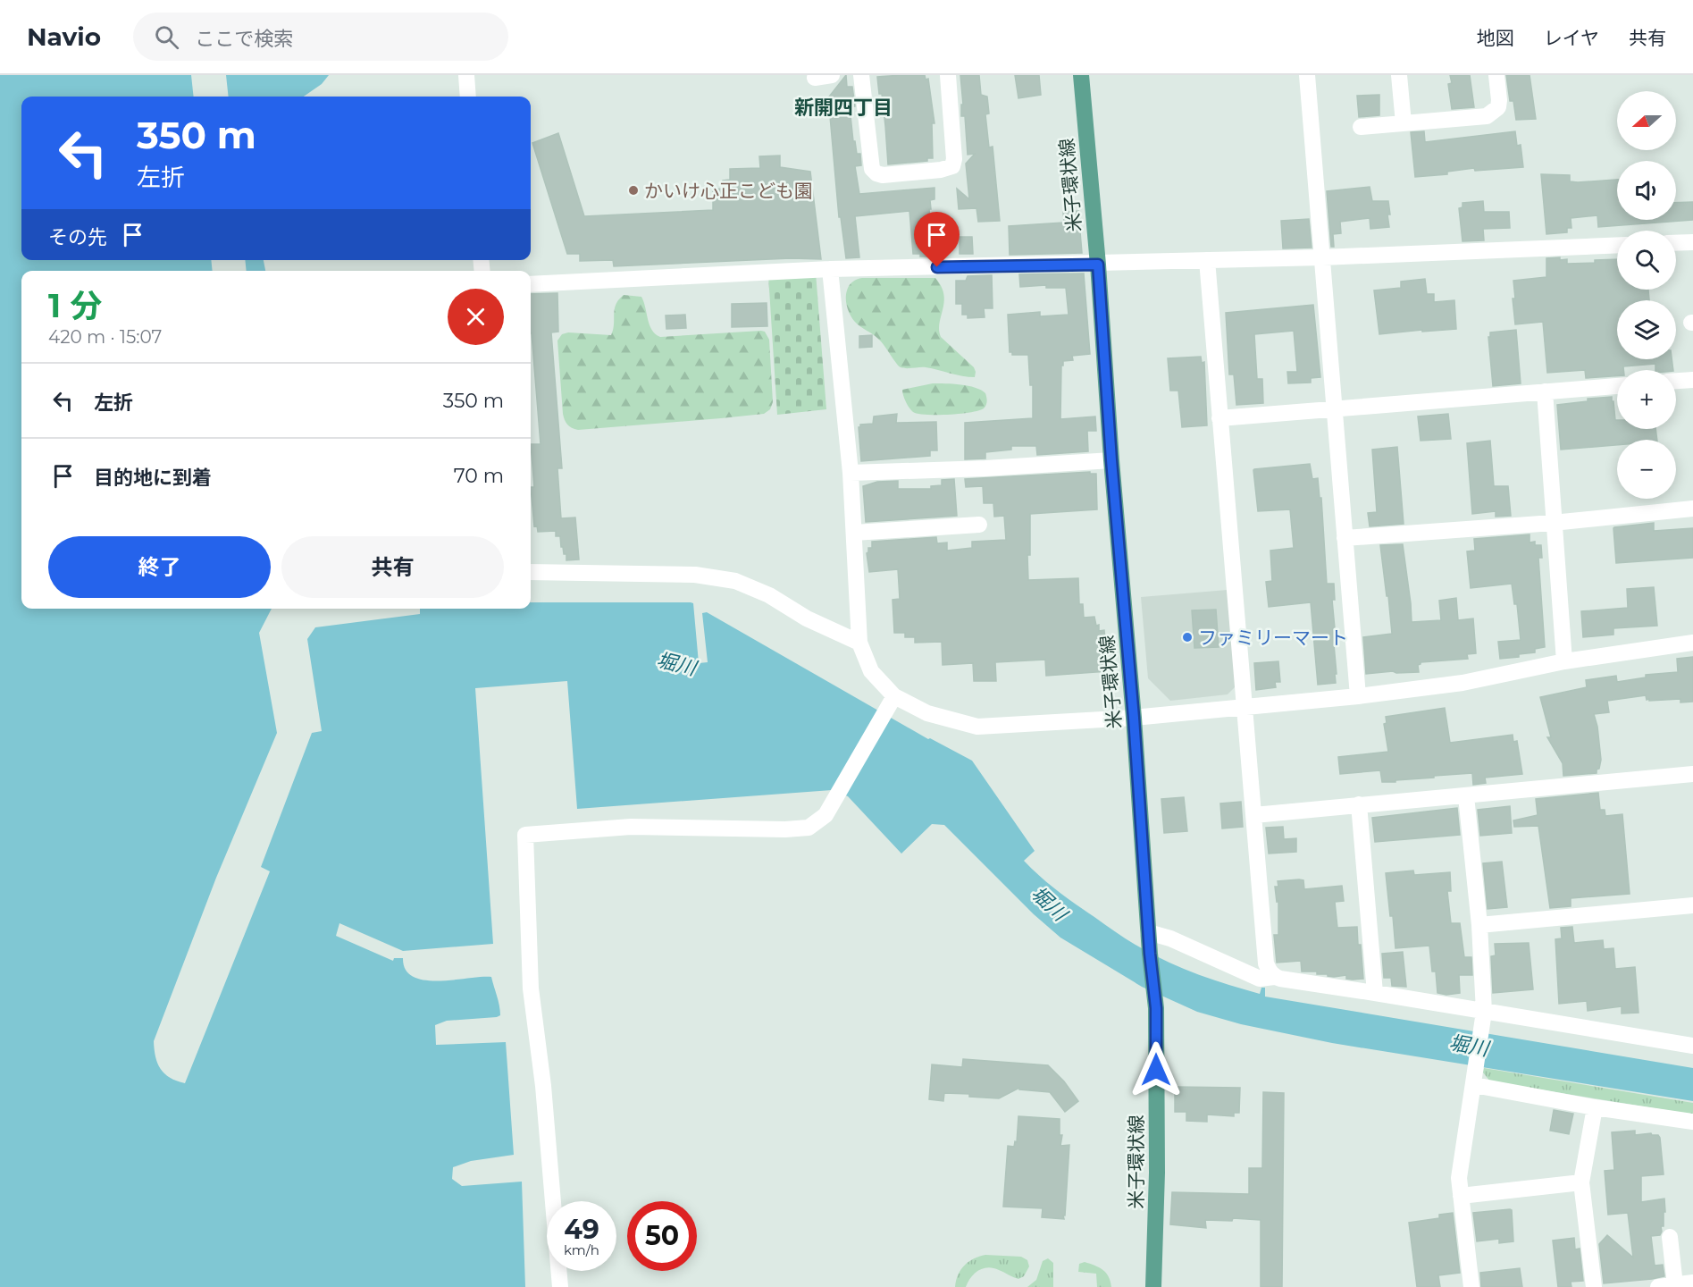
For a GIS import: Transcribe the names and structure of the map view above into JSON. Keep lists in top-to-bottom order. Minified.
{"streets":{"main road":["米子環状線"]},"districts":["新開四丁目"],"water":["堀川"],"places":["かいけ心正こども園","ファミリーマート"],"north":"left","page":{"header":"Navio","search":"ここで検索","nav":["地図","レイヤ","共有"],"map_buttons":["+","−"],"turn":["350 m","左折"],"then":"その先","heading":["1 分","420 m · 15:07"],"list":[{"name":"左折","value":"350 m"},{"name":"目的地に到着","value":"70 m"}],"buttons":["終了","共有"],"speed":"49 km/h","limit":"50"}}
